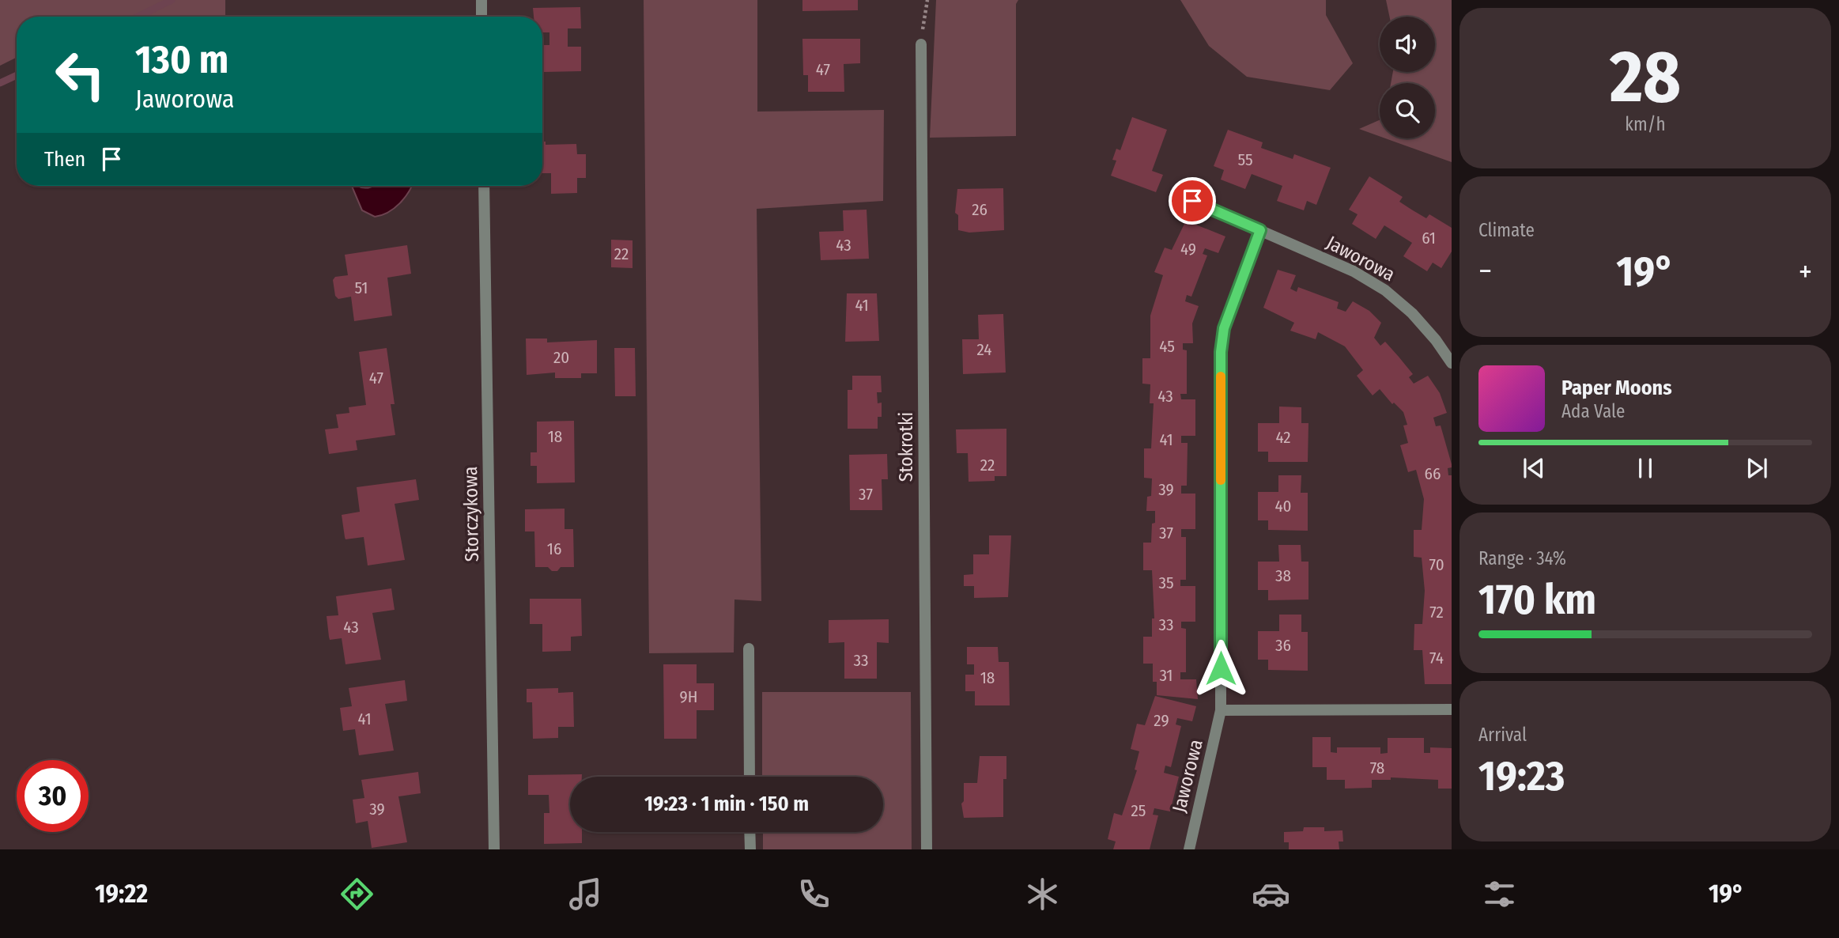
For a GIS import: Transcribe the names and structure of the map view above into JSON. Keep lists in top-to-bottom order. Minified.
{"streets":{"street":["Jaworowa","Stokrotki","Storczykowa"]},"house_numbers":["47","55","26","61","43","49","22","51","41","45","24","20","47","43","18","42","41","22","66","39","37","40","37","16","70","38","35","72","33","43","36","74","33","31","18","9H","41","29","78","39","25"],"page":{"tile":[["28","km/h"],"Climate",["Range · 34%","170 km"],["Arrival","19:23"]],"turn":["130 m","Jaworowa"],"then":"Then","heat":["−","19°","+"],"song":["Paper Moons","Ada Vale"],"limit":"30","trip":"19:23 · 1 min · 150 m","tabs":["19:22","19°"]}}
